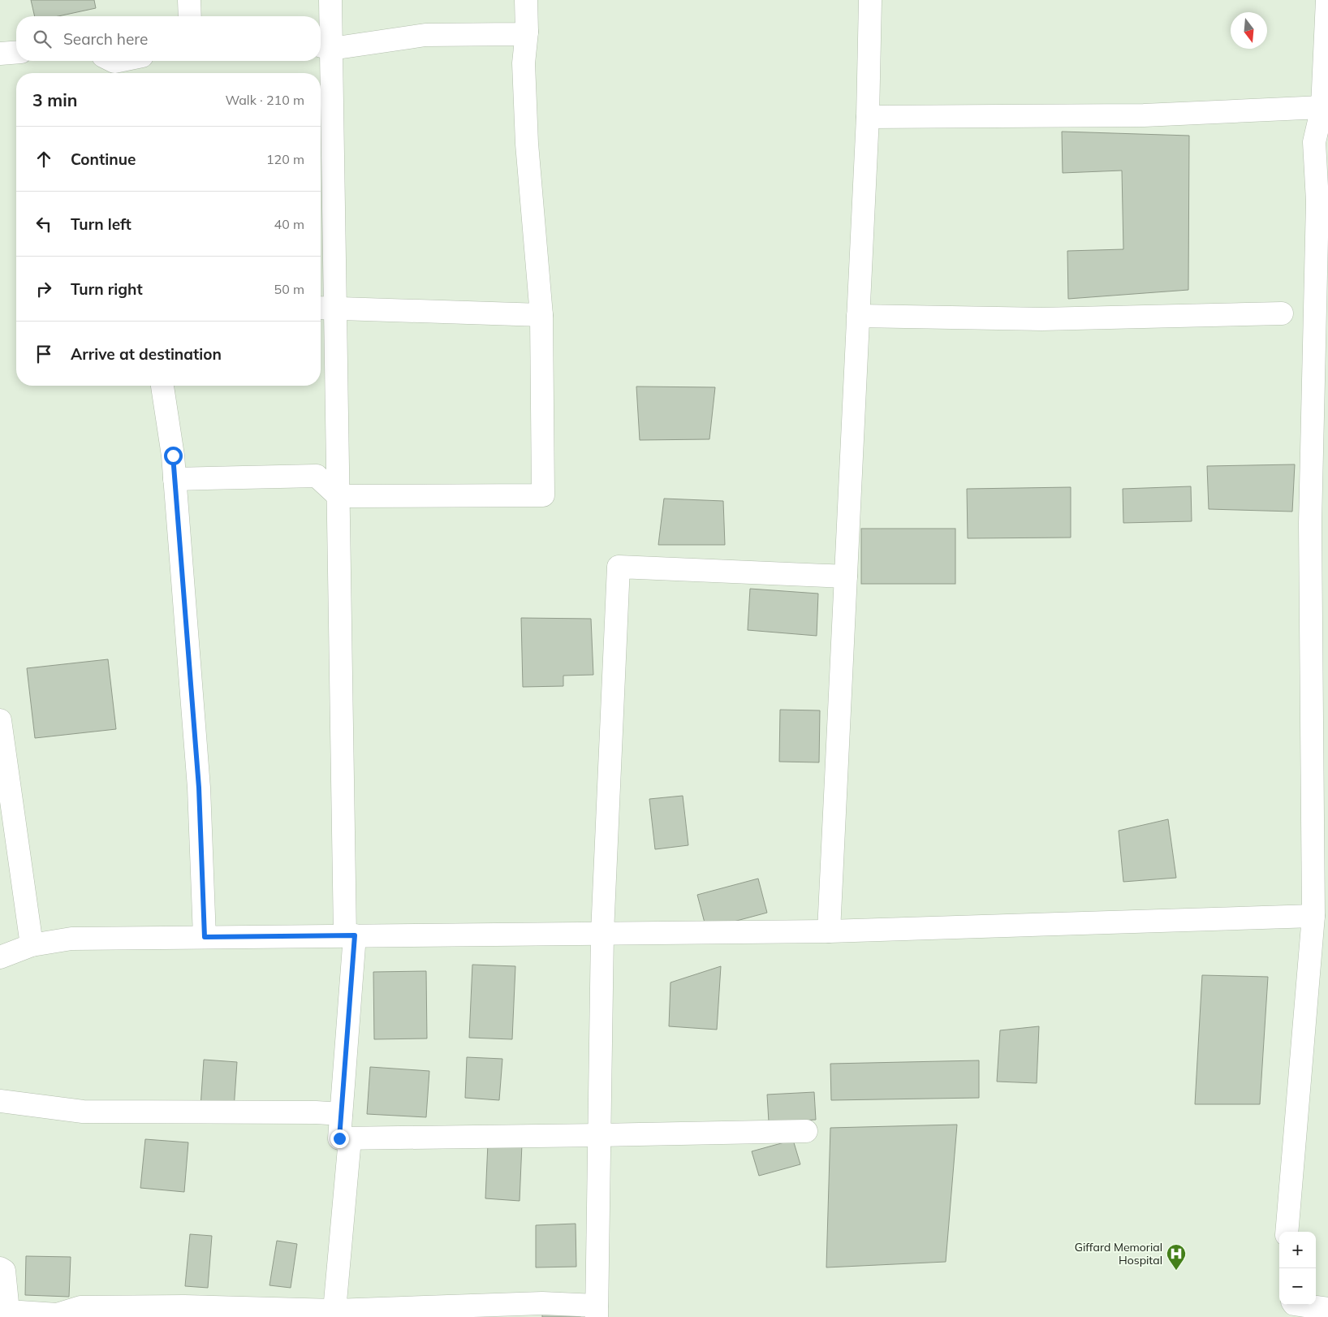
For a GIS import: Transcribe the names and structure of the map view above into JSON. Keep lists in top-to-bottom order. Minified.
{"places":{"hospital":["Giffard Memorial Hospital"]},"north":"bottom","page":{"search":"Search here","heading":["3 min","Walk · 210 m"],"list":[["Continue","120 m"],["Turn left","40 m"],["Turn right","50 m"],"Arrive at destination"],"map_buttons":["+","−"]}}
